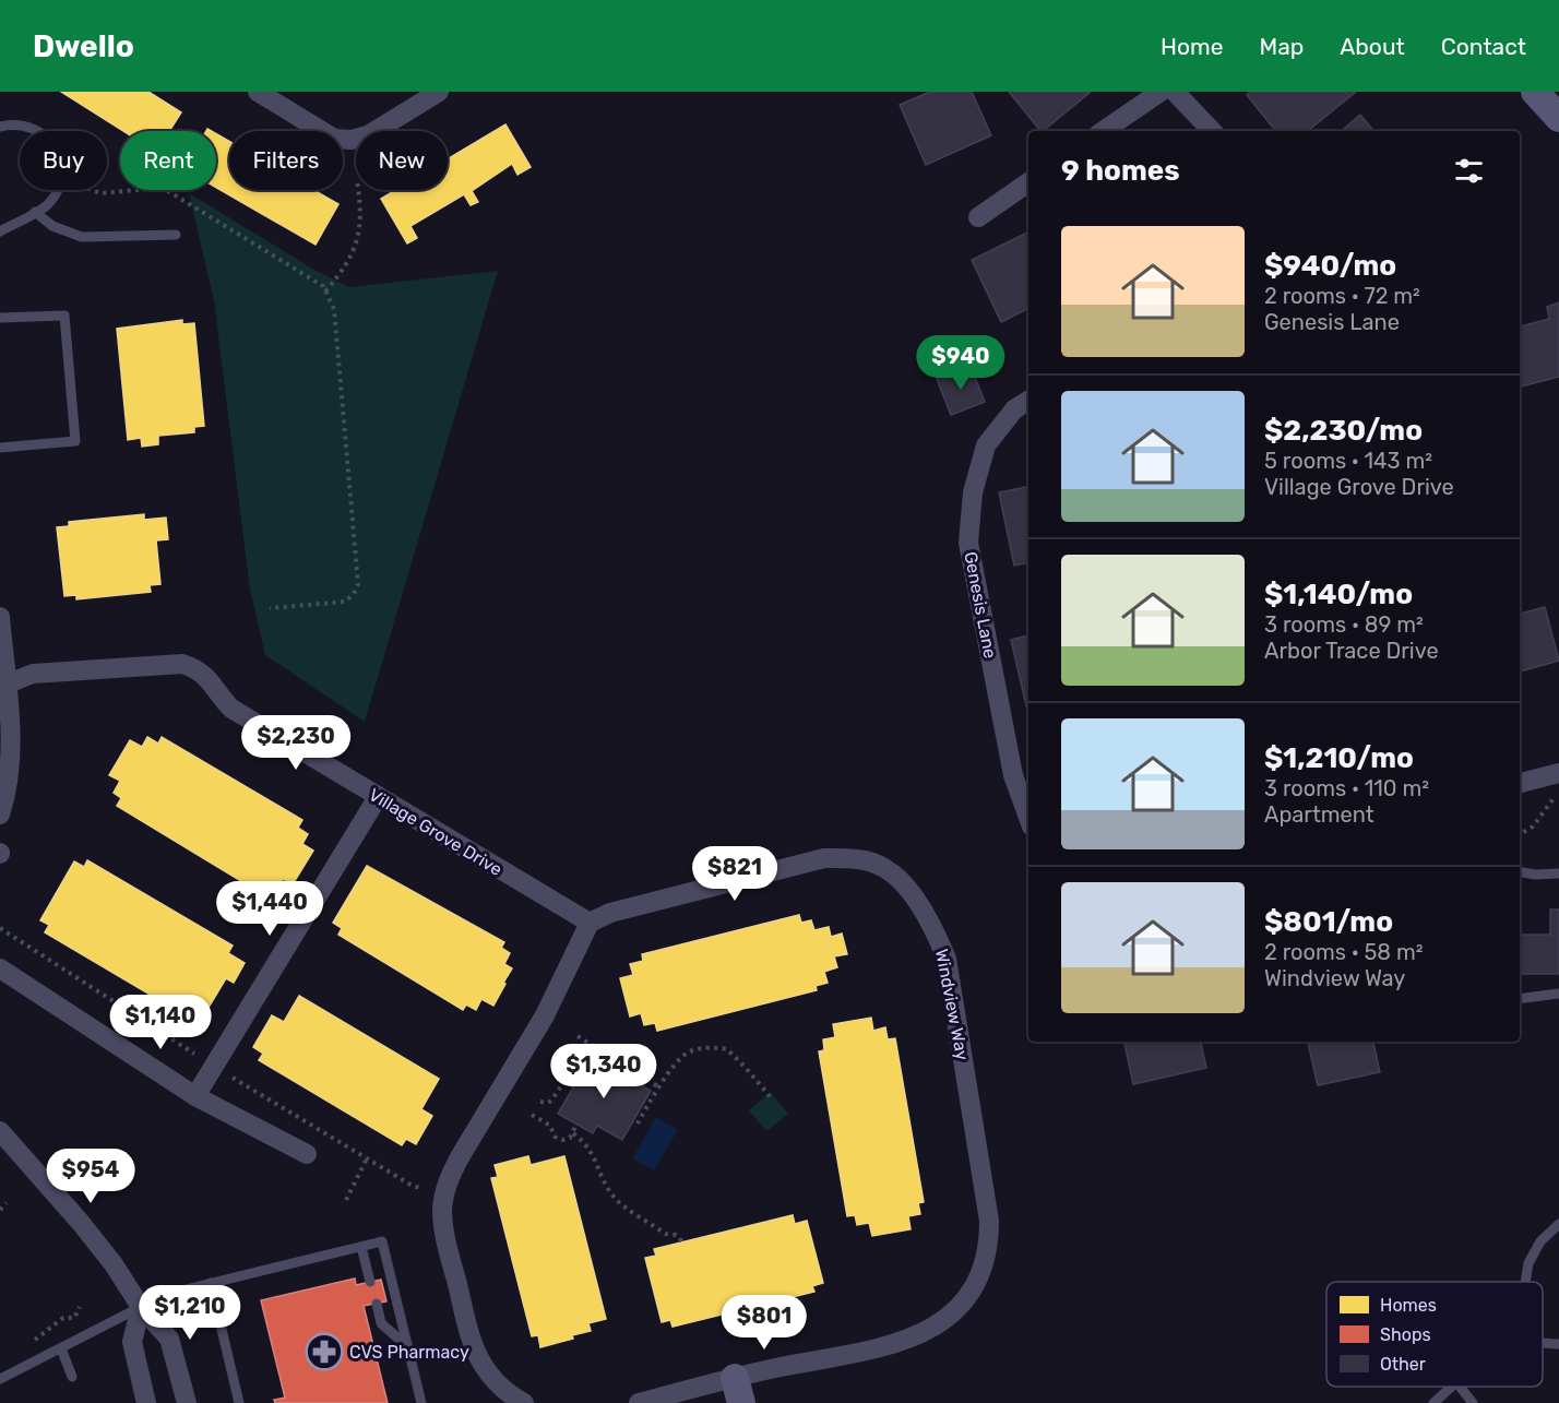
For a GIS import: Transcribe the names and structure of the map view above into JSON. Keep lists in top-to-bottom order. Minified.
{"streets":{"street":["Genesis Lane","Village Grove Drive","Windview Way"]},"crossings":[["Village Grove Drive","Windview Way"]],"places":{"pharmacy":["CVS Pharmacy"]},"legend":["Homes","Shops","Other"],"page":{"header":"Dwello","nav":["Home","Map","About","Contact"],"chip":["Buy","Rent","Filters","New"],"heading":"9 homes","list":[{"name":"$940/mo","note":"2 rooms · 72 m² · Genesis Lane"},{"name":"$2,230/mo","note":"5 rooms · 143 m² · Village Grove Drive"},{"name":"$1,140/mo","note":"3 rooms · 89 m² · Arbor Trace Drive"},{"name":"$1,210/mo","note":"3 rooms · 110 m² · Apartment"},{"name":"$801/mo","note":"2 rooms · 58 m² · Windview Way"}],"price":["$940","$2,230","$821","$1,440","$1,140","$1,340","$954","$1,210","$801"]}}
